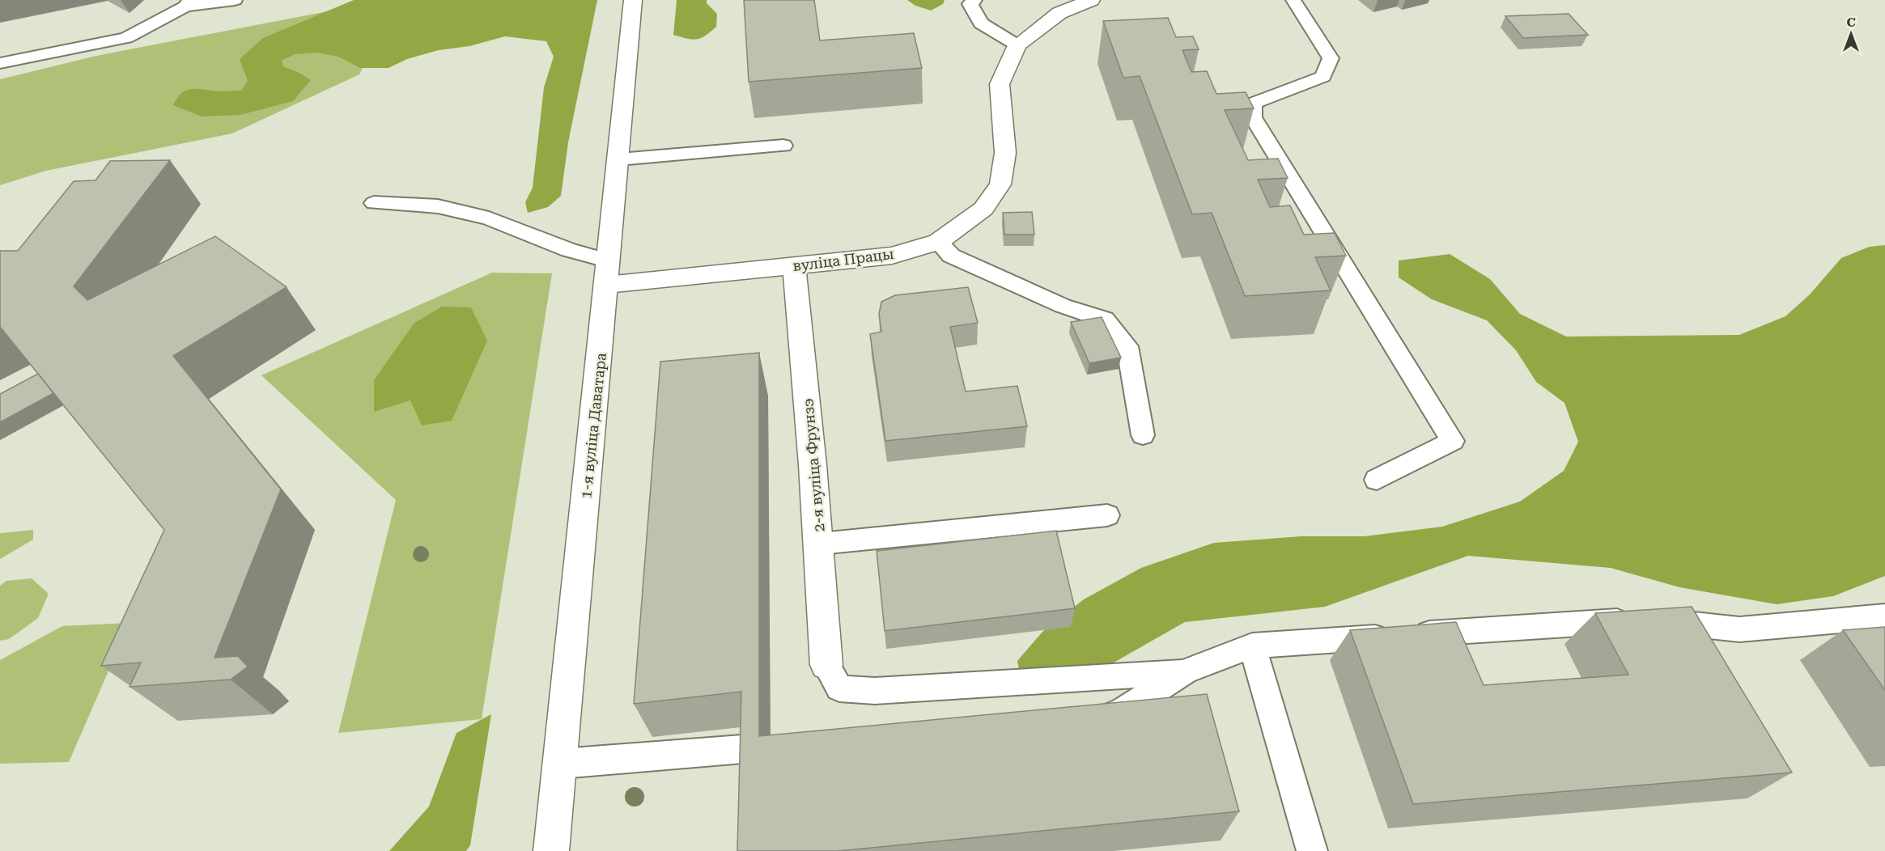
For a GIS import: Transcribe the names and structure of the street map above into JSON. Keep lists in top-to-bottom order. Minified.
{"streets":{"street":["вуліца Працы","1-я вуліца Даватара","2-я вуліца Фрунзэ"]},"crossings":[["вуліца Працы","1-я вуліца Даватара"],["вуліца Працы","2-я вуліца Фрунзэ"]],"north":"top"}
